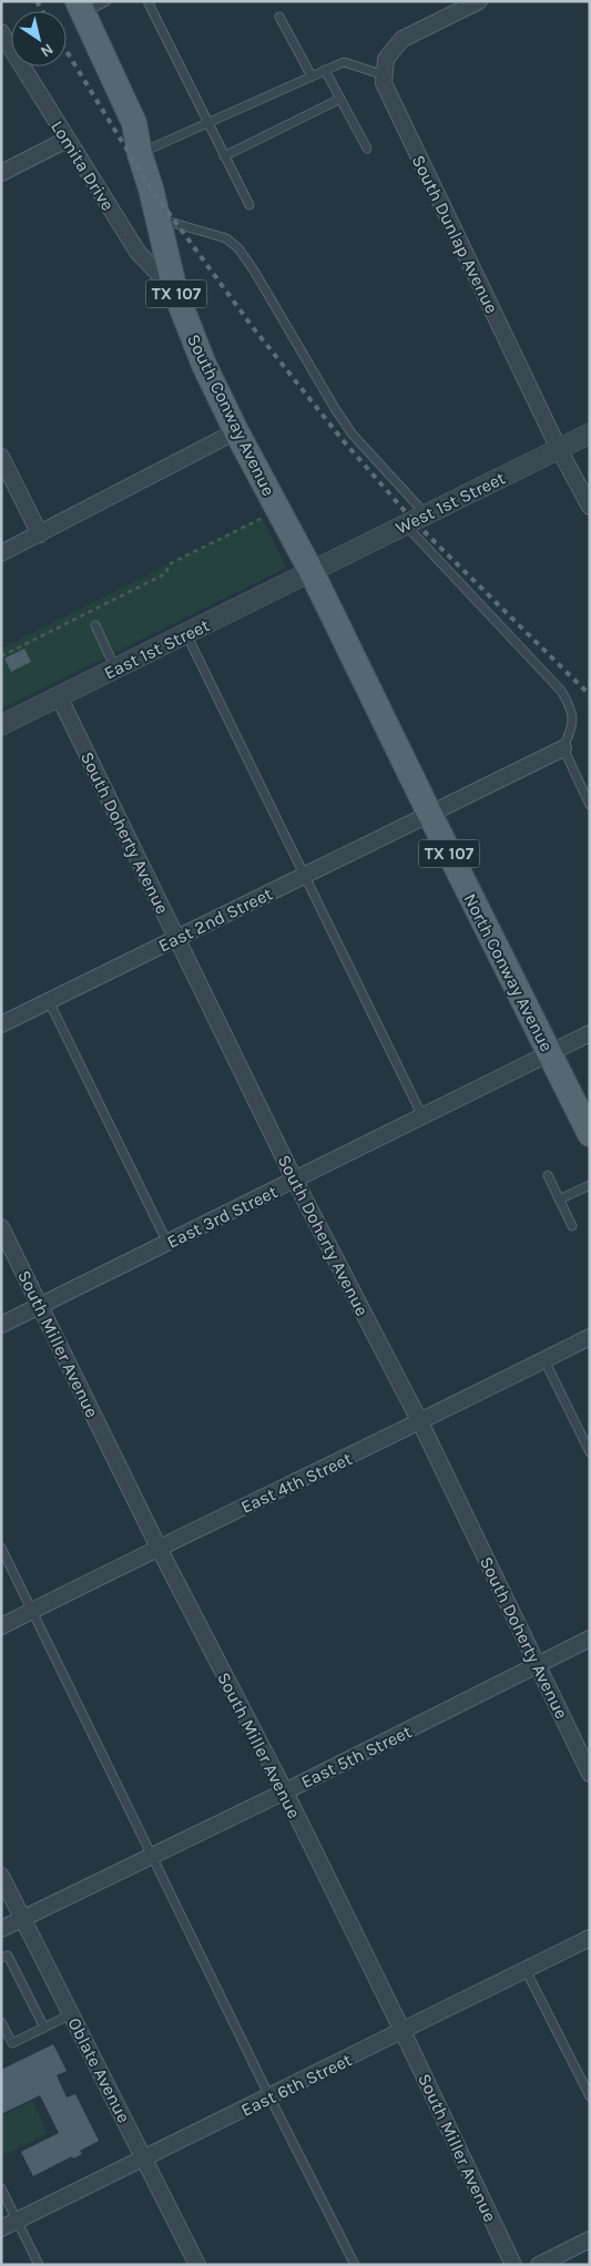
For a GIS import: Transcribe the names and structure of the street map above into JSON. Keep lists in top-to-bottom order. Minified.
{"streets":{"main road":["TX 107","South Conway Avenue","North Conway Avenue"],"street":["Lomita Drive","South Dunlap Avenue","West 1st Street","East 1st Street","South Doherty Avenue","East 2nd Street","East 3rd Street","South Miller Avenue","East 4th Street","East 5th Street","Oblate Avenue","East 6th Street"]},"crossings":[["Lomita Drive","South Conway Avenue"],["South Dunlap Avenue","West 1st Street"],["South Conway Avenue","West 1st Street"],["South Conway Avenue","East 1st Street"],["South Conway Avenue","North Conway Avenue"],["West 1st Street","East 1st Street"],["West 1st Street","North Conway Avenue"],["East 1st Street","South Doherty Avenue"],["East 1st Street","North Conway Avenue"],["South Doherty Avenue","East 2nd Street"],["South Doherty Avenue","East 3rd Street"],["South Doherty Avenue","East 4th Street"],["South Doherty Avenue","East 5th Street"],["East 2nd Street","North Conway Avenue"],["North Conway Avenue","East 3rd Street"],["East 3rd Street","South Miller Avenue"],["South Miller Avenue","East 4th Street"],["South Miller Avenue","East 5th Street"],["South Miller Avenue","East 6th Street"],["East 5th Street","Oblate Avenue"],["Oblate Avenue","East 6th Street"]],"north":"bottom right"}
